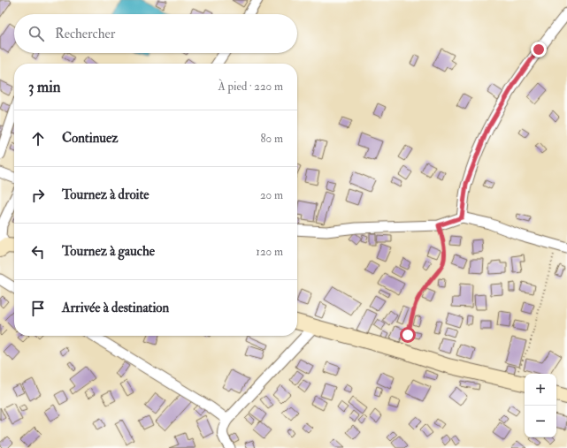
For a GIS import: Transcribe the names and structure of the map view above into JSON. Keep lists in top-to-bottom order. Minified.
{"page":{"search":"Rechercher","heading":["3 min","À pied · 220 m"],"list":[["Continuez","80 m"],["Tournez à droite","20 m"],["Tournez à gauche","120 m"],"Arrivée à destination"],"map_buttons":["+","−"]}}
